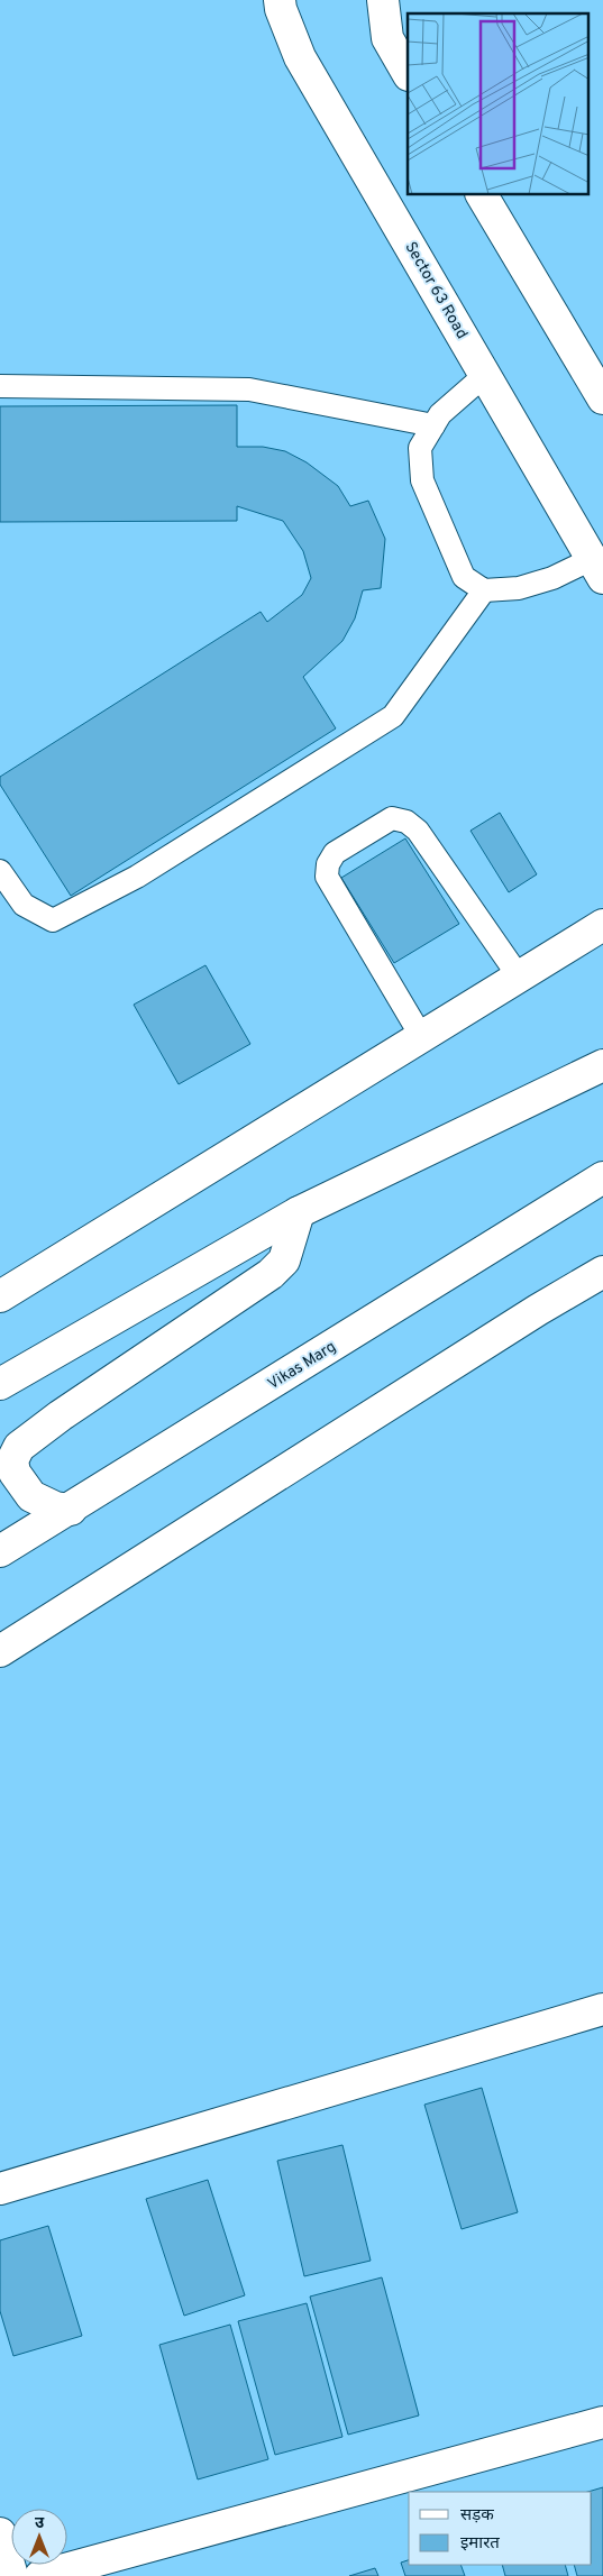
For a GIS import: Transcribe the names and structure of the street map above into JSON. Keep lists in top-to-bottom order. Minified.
{"streets":{"street":["Sector 63 Road","Vikas Marg"]},"legend":["सड़क","इमारत"],"north":"top"}
